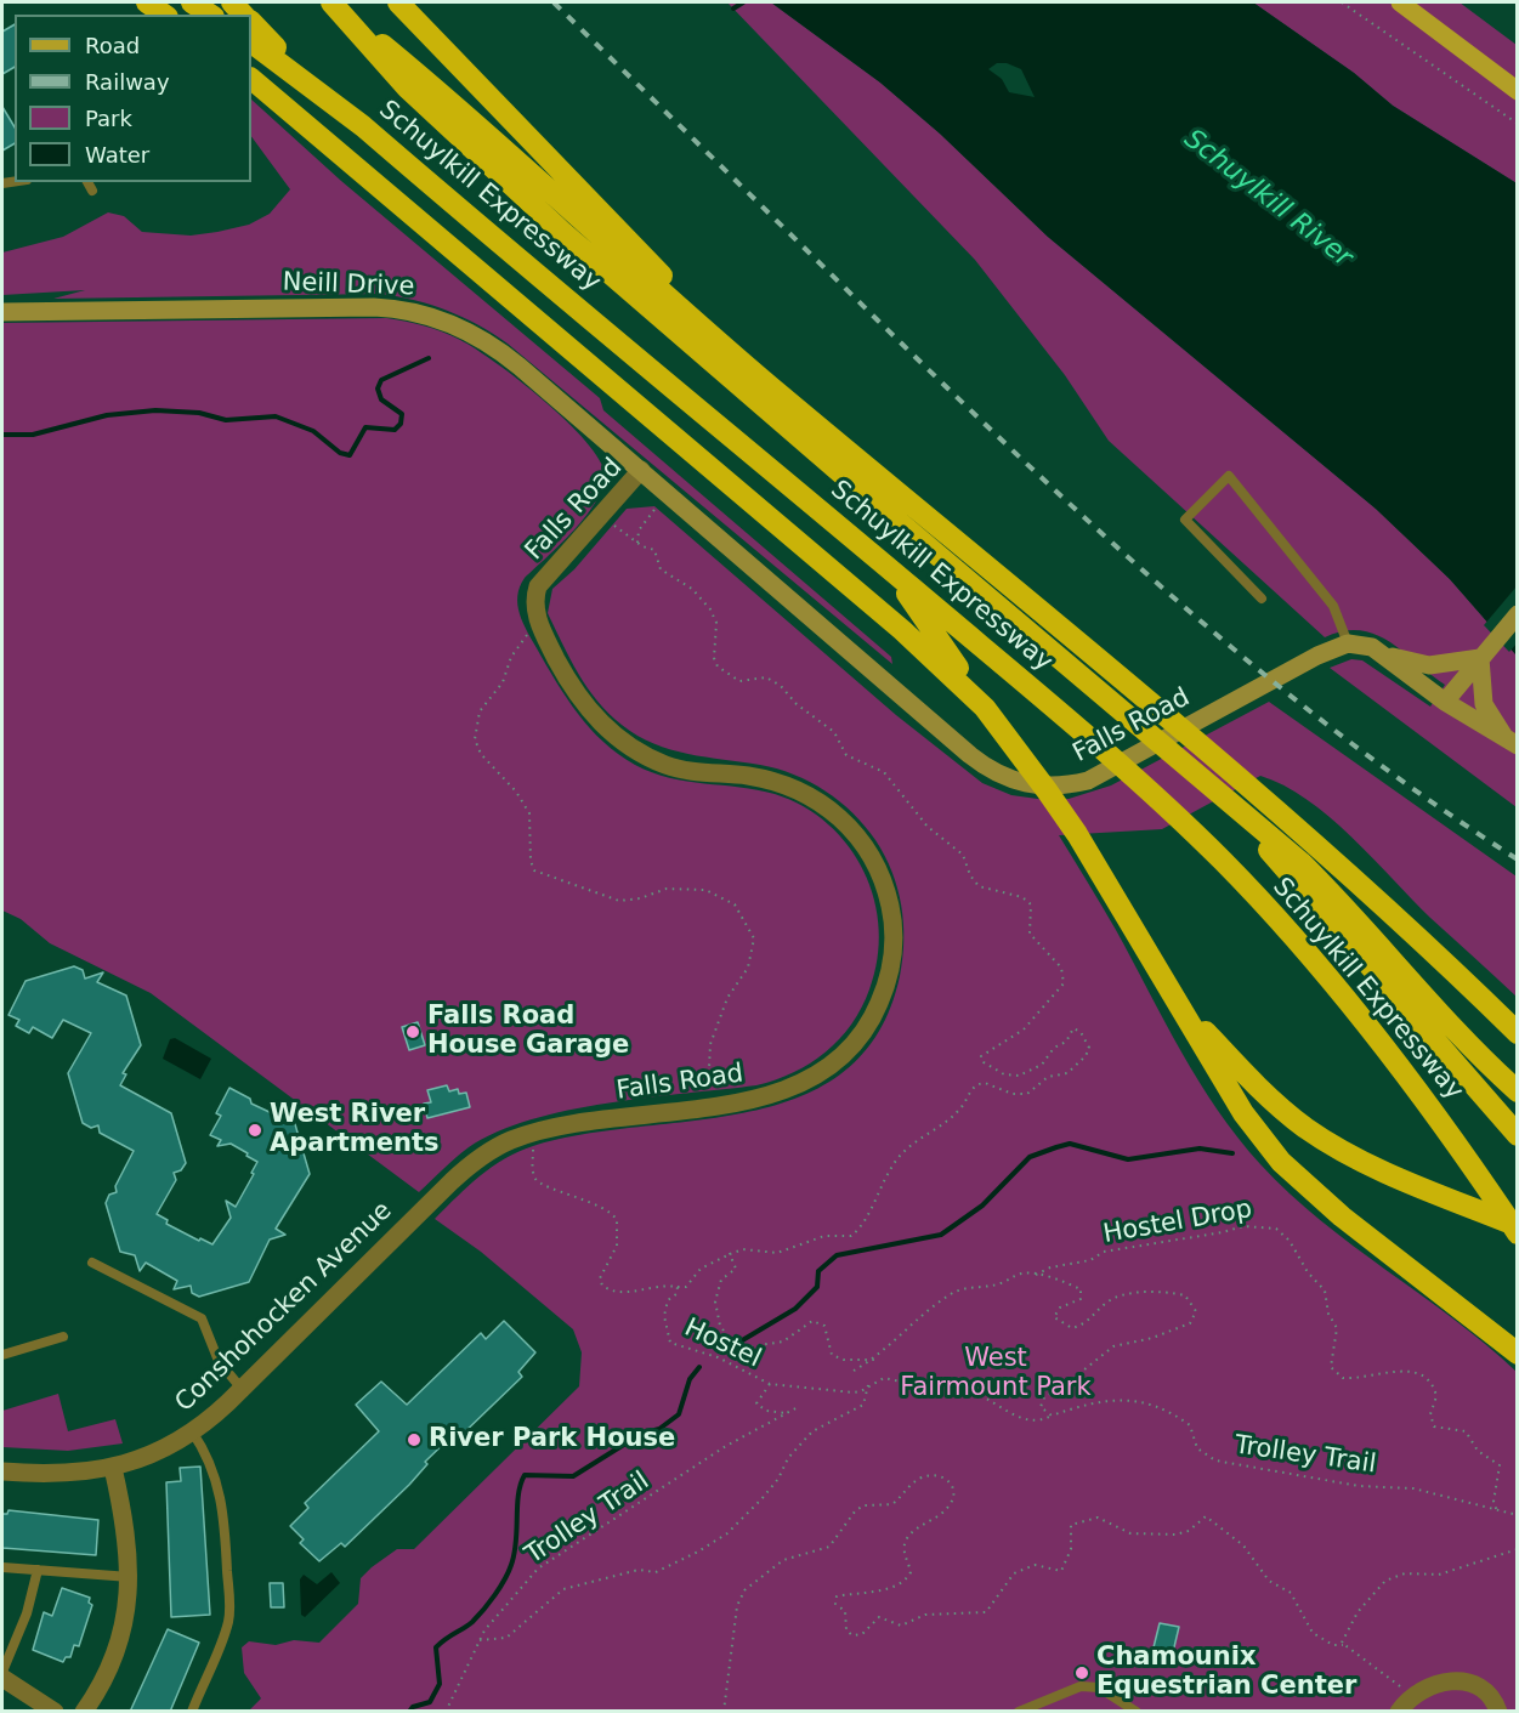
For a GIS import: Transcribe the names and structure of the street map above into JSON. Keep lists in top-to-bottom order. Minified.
{"streets":{"highway":["Schuylkill Expressway"],"main road":["Neill Drive","Falls Road"],"street":["Conshohocken Avenue"],"path":["Hostel Drop","Hostel","Trolley Trail"]},"crossings":[["Neill Drive","Falls Road"],["Falls Road","Conshohocken Avenue"],["Falls Road","Hostel"],["Hostel Drop","Trolley Trail"],["Hostel","Trolley Trail"]],"water":["Schuylkill River"],"parks":["West Fairmount Park"],"places":["Falls Road House Garage","West River Apartments","River Park House","Chamounix Equestrian Center"],"legend":["Road","Railway","Park","Water"]}
